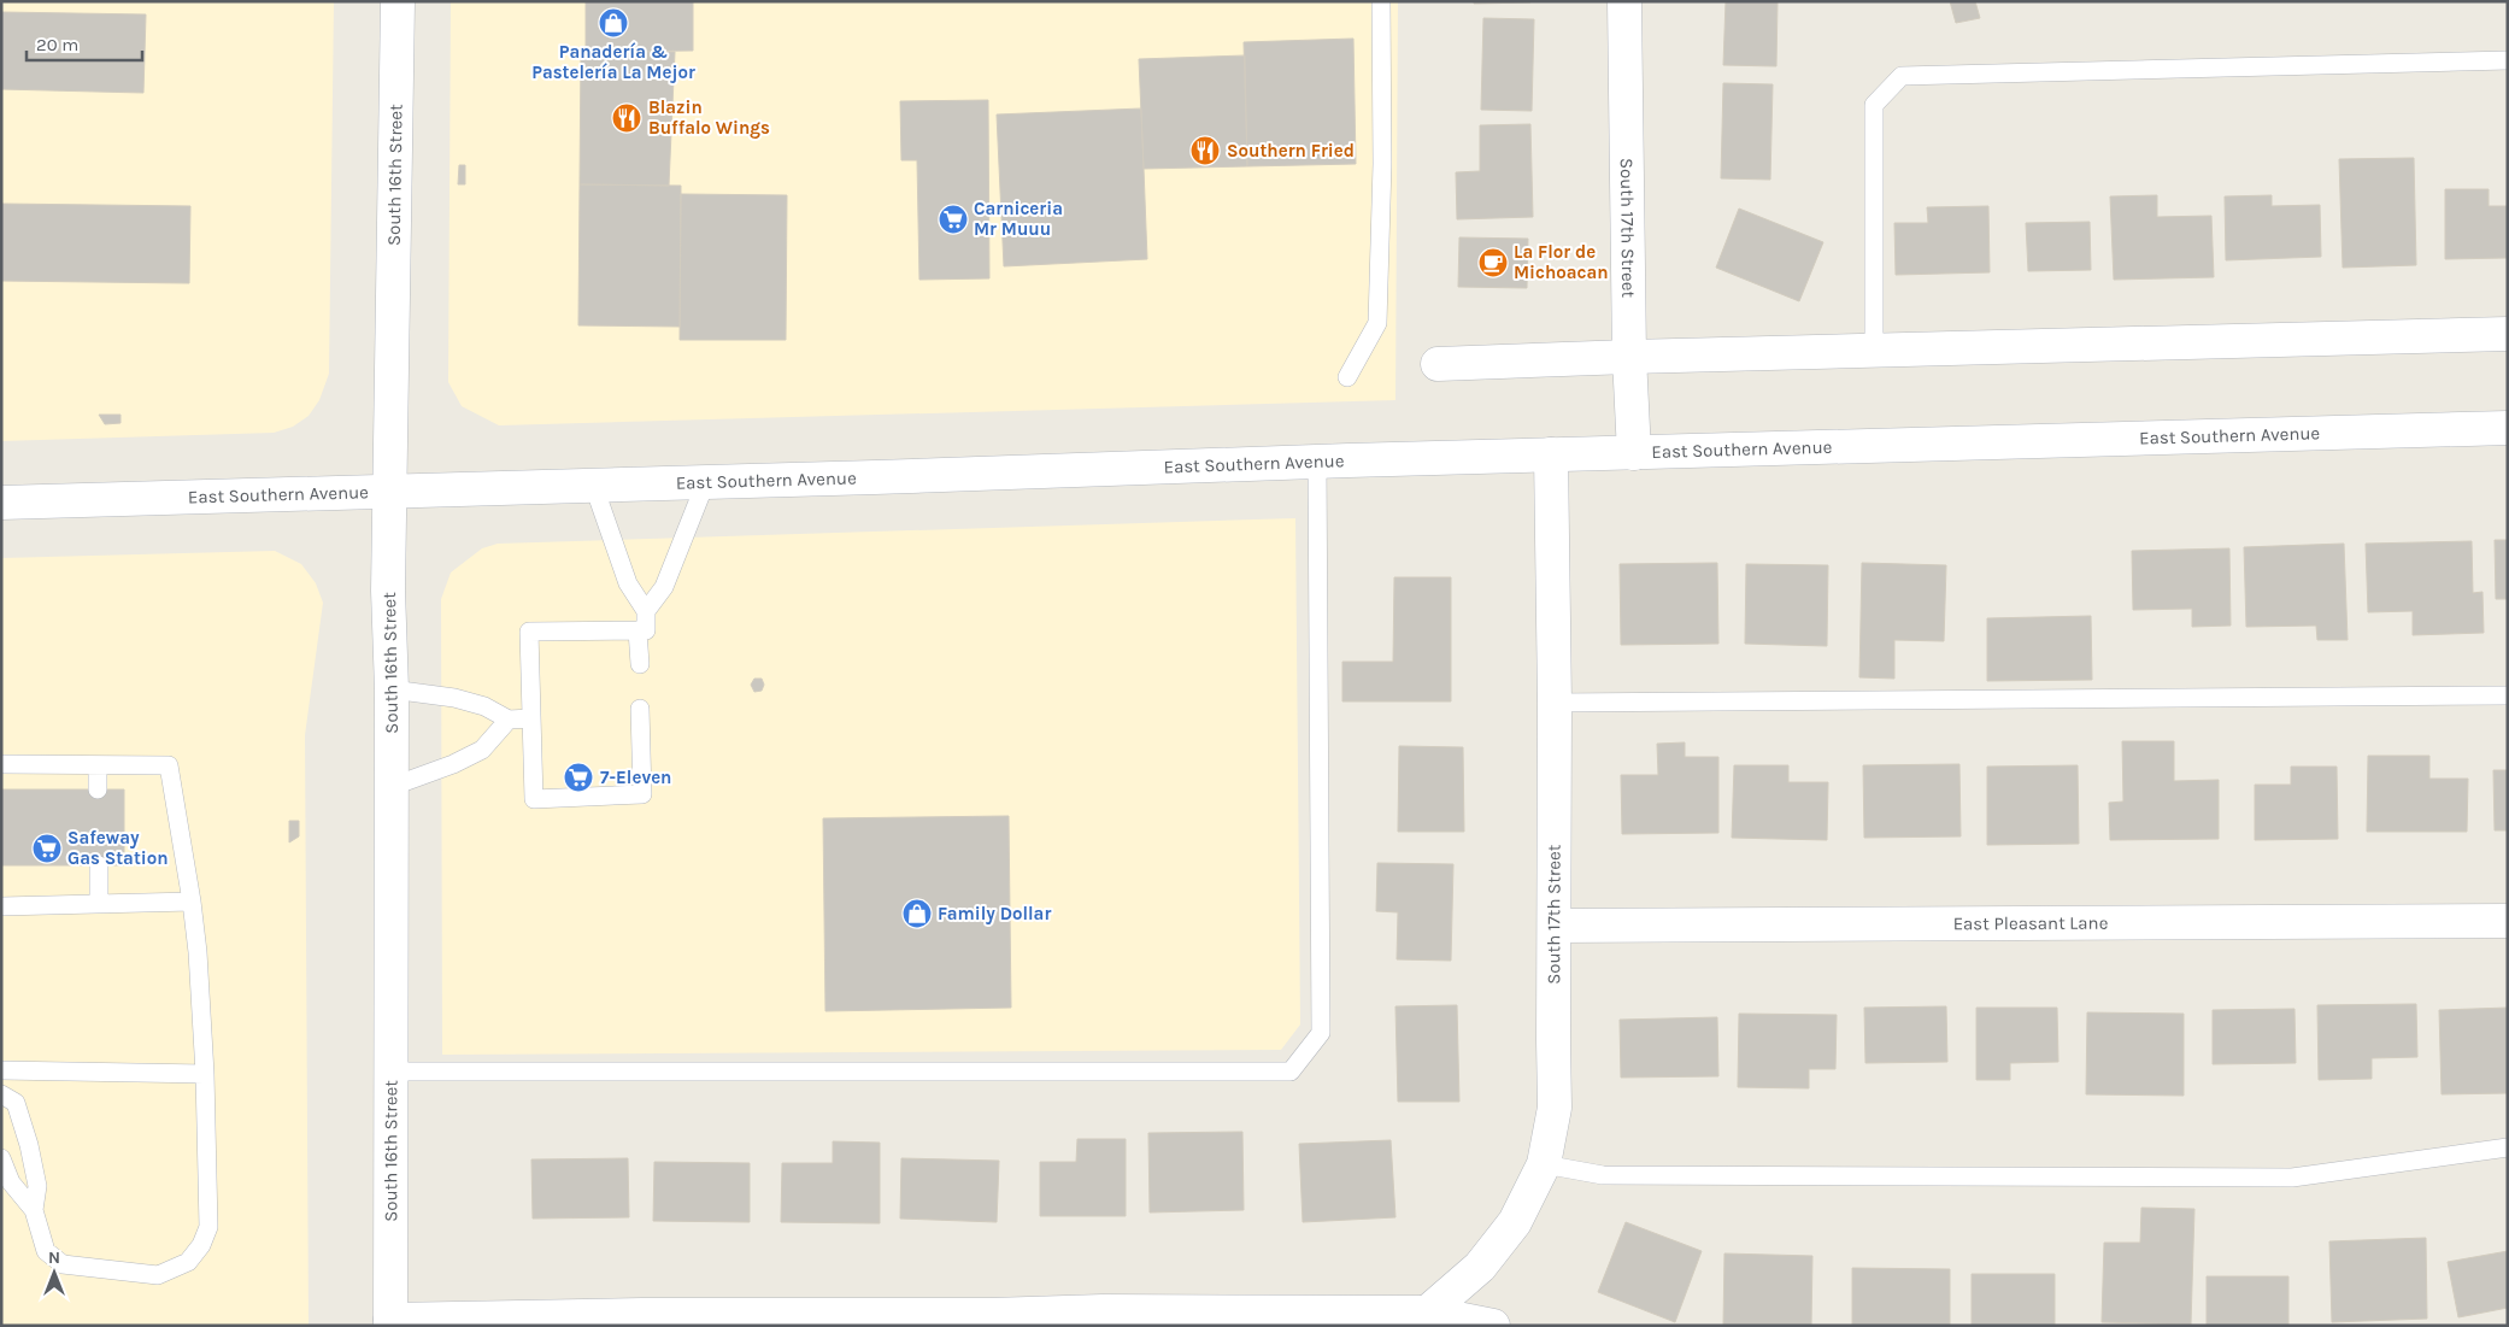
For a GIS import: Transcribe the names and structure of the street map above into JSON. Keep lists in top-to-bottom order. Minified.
{"streets":{"street":["South 16th Street","South 17th Street","East Southern Avenue","East Pleasant Lane"]},"crossings":[["South 16th Street","East Southern Avenue"],["South 17th Street","East Southern Avenue"],["South 17th Street","East Pleasant Lane"]],"places":{"shop":["Panadería & Pastelería La Mejor","Family Dollar"],"restaurant":["Blazin Buffalo Wings","Southern Fried"],"supermarket":["Carniceria Mr Muuu","7-Eleven","Safeway Gas Station"],"cafe":["La Flor de Michoacan"]},"scale_bar":"20 m","north":"top"}
